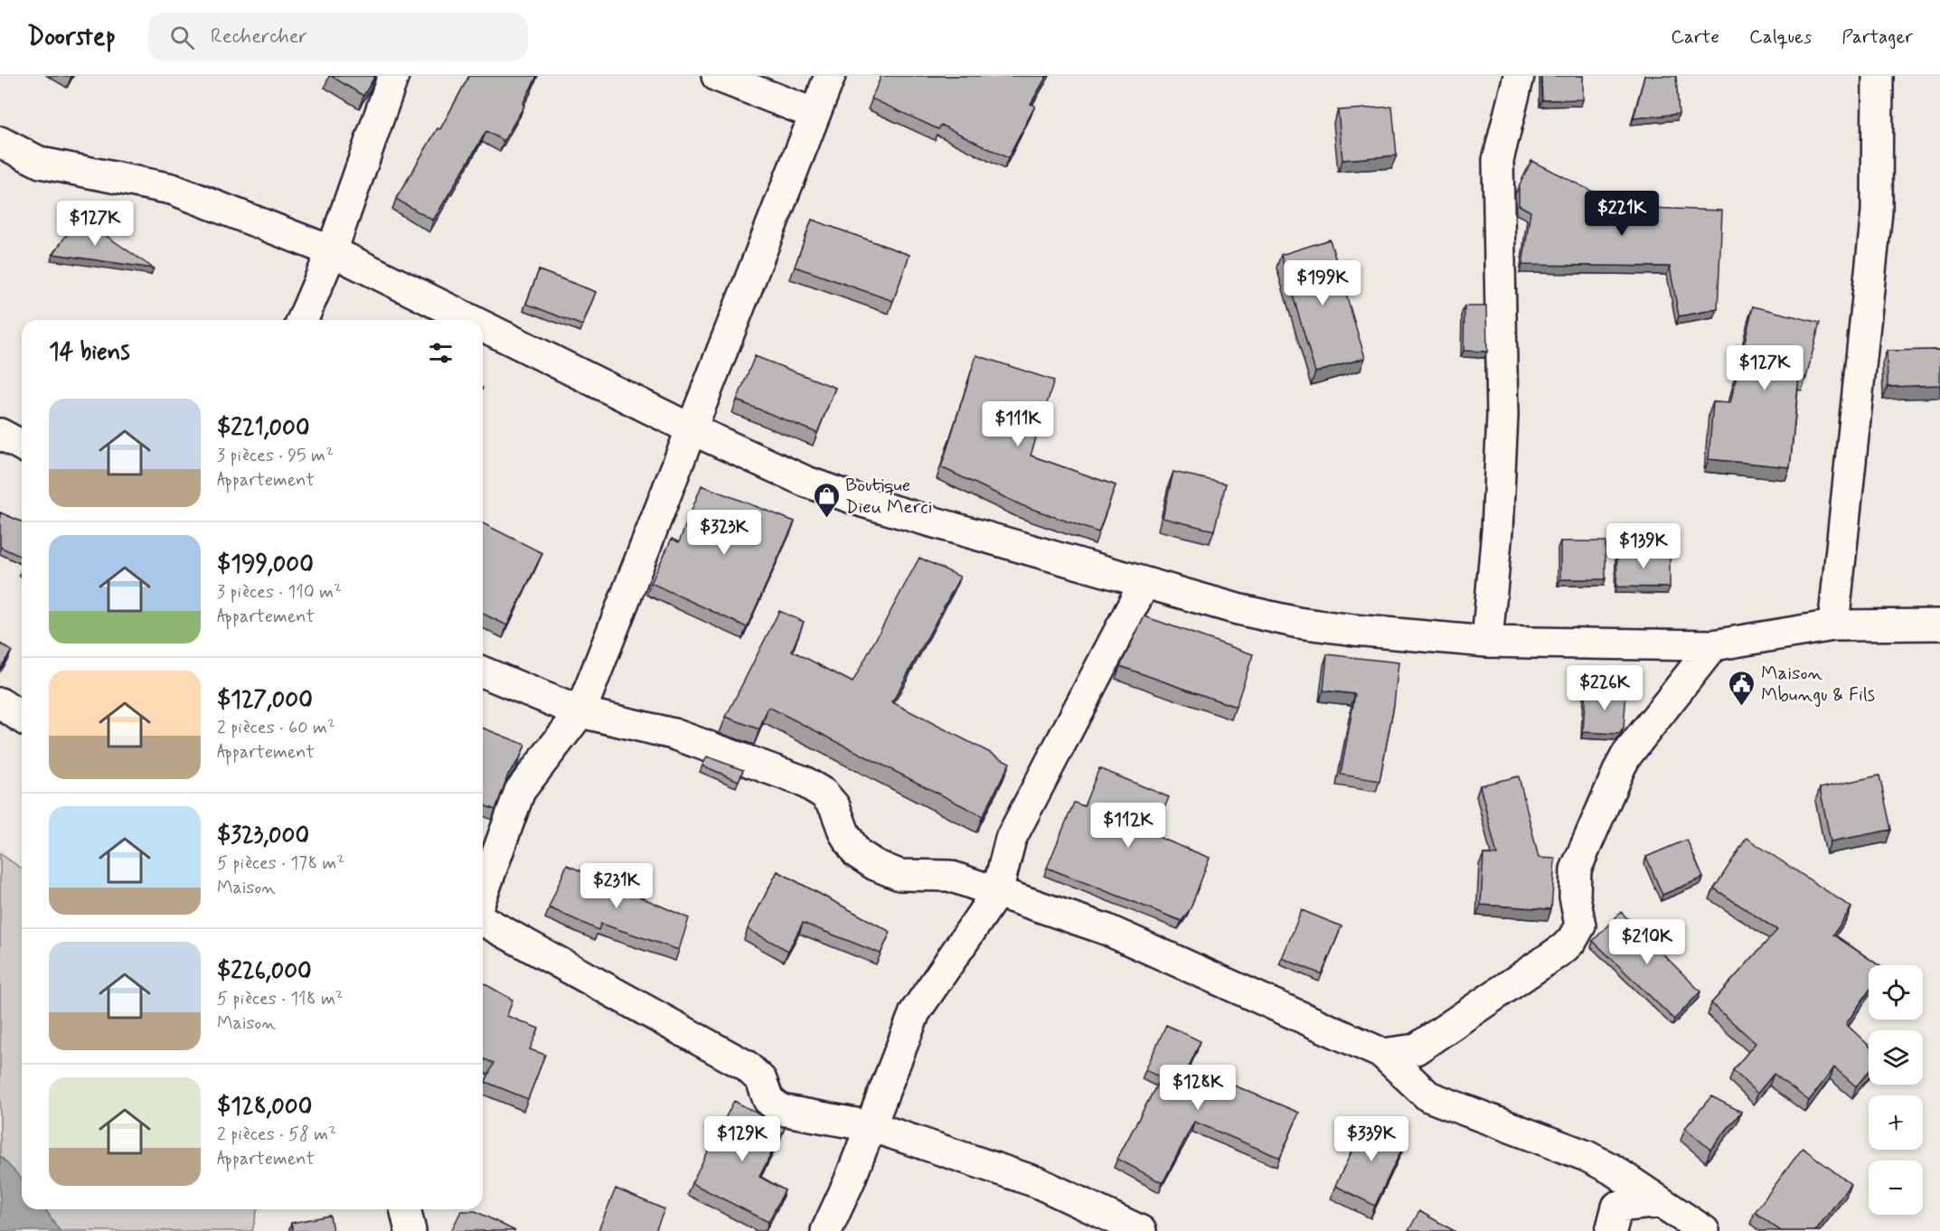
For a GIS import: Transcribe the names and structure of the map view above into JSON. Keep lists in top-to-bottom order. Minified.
{"places":{"shop":["Boutique Dieu Merci"],"public building":["Maison Mbungu & Fils"]},"page":{"header":"Doorstep","search":"Rechercher","nav":["Carte","Calques","Partager"],"price":["$221K","$127K","$199K","$127K","$111K","$323K","$139K","$226K","$112K","$231K","$210K","$128K","$129K","$339K"],"heading":"14 biens","list":[{"name":"$221,000","note":"3 pièces · 95 m² · Appartement"},{"name":"$199,000","note":"3 pièces · 110 m² · Appartement"},{"name":"$127,000","note":"2 pièces · 60 m² · Appartement"},{"name":"$323,000","note":"5 pièces · 178 m² · Maison"},{"name":"$226,000","note":"5 pièces · 118 m² · Maison"},{"name":"$128,000","note":"2 pièces · 58 m² · Appartement"}],"map_buttons":["+","−"]}}
